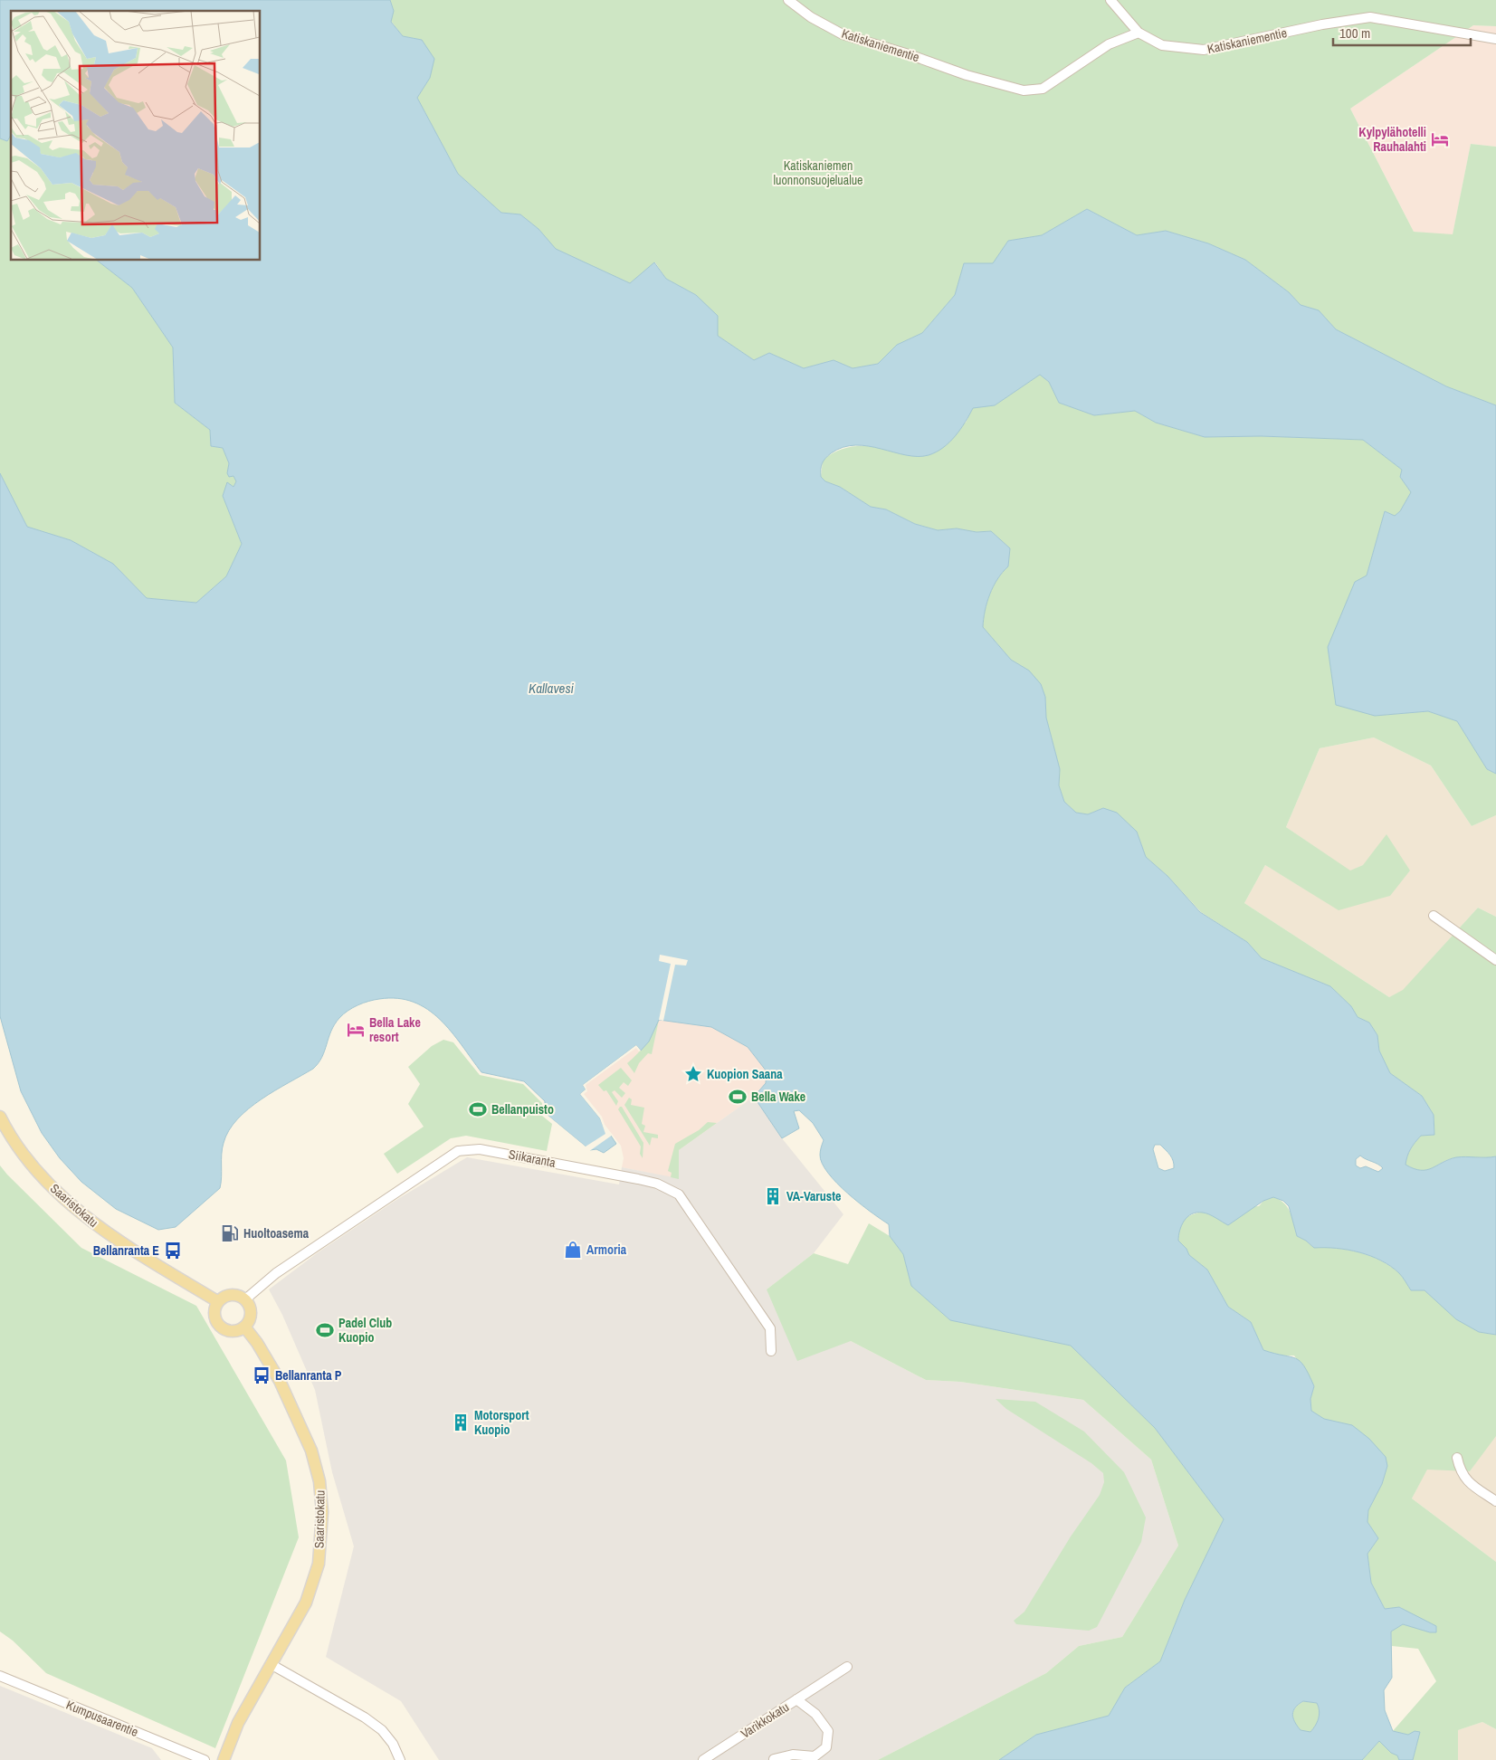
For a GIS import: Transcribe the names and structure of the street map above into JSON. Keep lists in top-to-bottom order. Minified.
{"streets":{"main road":["Saaristokatu"],"street":["Katiskaniementie","Siikaranta","Kumpusaarentie","Varikkokatu"]},"crossings":[["Siikaranta","Saaristokatu"]],"water":["Kallavesi"],"parks":["Katiskaniemen luonnonsuojelualue"],"places":{"hotel":["Kylpylähotelli Rauhalahti","Bella Lake resort"],"place":["Kuopion Saana"],"sports":["Bella Wake","Bellanpuisto","Padel Club Kuopio"],"building":["VA-Varuste","Motorsport Kuopio"],"fuel station":["Huoltoasema"],"shop":["Armoria"],"bus stop":["Bellanranta E","Bellanranta P"]},"scale_bar":"100 m"}
